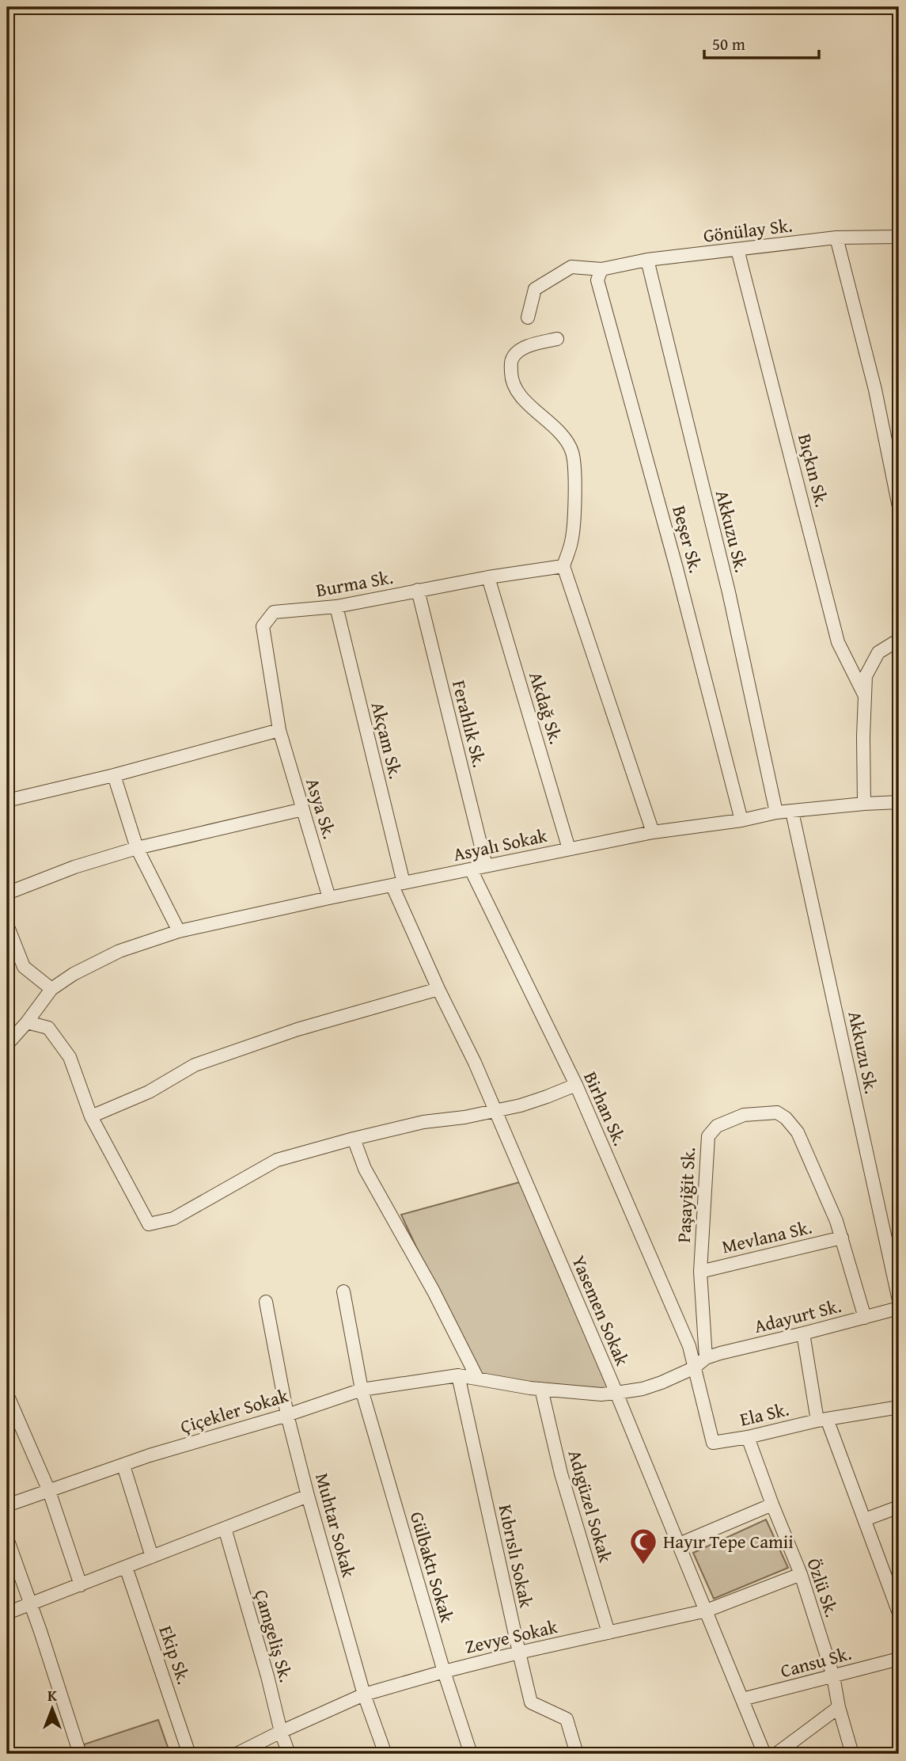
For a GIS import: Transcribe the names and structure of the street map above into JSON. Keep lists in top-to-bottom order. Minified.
{"streets":{"street":["Gönülay Sk.","Bıçkın Sk.","Akkuzu Sk.","Beşer Sk.","Burma Sk.","Akdağ Sk.","Ferahlık Sk.","Akçam Sk.","Asya Sk.","Asyalı Sokak","Birhan Sk.","Paşayiğit Sk.","Mevlana Sk.","Yasemen Sokak","Adayurt Sk.","Çiçekler Sokak","Ela Sk.","Adıgüzel Sokak","Muhtar Sokak","Kıbrıslı Sokak","Gülbaktı Sokak","Özlü Sk.","Çamgeliş Sk.","Zevye Sokak","Ekip Sk.","Cansu Sk."]},"crossings":[["Gönülay Sk.","Bıçkın Sk."],["Gönülay Sk.","Akkuzu Sk."],["Gönülay Sk.","Beşer Sk."],["Akkuzu Sk.","Asyalı Sokak"],["Beşer Sk.","Asyalı Sokak"],["Burma Sk.","Akdağ Sk."],["Burma Sk.","Ferahlık Sk."],["Burma Sk.","Akçam Sk."],["Burma Sk.","Asya Sk."],["Akdağ Sk.","Asyalı Sokak"],["Ferahlık Sk.","Asyalı Sokak"],["Akçam Sk.","Asyalı Sokak"],["Akçam Sk.","Yasemen Sokak"],["Asya Sk.","Asyalı Sokak"],["Asyalı Sokak","Birhan Sk."],["Asyalı Sokak","Yasemen Sokak"],["Birhan Sk.","Çiçekler Sokak"],["Birhan Sk.","Ela Sk."],["Paşayiğit Sk.","Mevlana Sk."],["Paşayiğit Sk.","Adayurt Sk."],["Paşayiğit Sk.","Çiçekler Sokak"],["Yasemen Sokak","Çiçekler Sokak"],["Yasemen Sokak","Zevye Sokak"],["Yasemen Sokak","Cansu Sk."],["Adayurt Sk.","Çiçekler Sokak"],["Çiçekler Sokak","Ela Sk."],["Çiçekler Sokak","Adıgüzel Sokak"],["Çiçekler Sokak","Muhtar Sokak"],["Çiçekler Sokak","Kıbrıslı Sokak"],["Çiçekler Sokak","Gülbaktı Sokak"],["Ela Sk.","Özlü Sk."],["Adıgüzel Sokak","Zevye Sokak"],["Muhtar Sokak","Zevye Sokak"],["Kıbrıslı Sokak","Zevye Sokak"],["Gülbaktı Sokak","Zevye Sokak"],["Özlü Sk.","Zevye Sokak"],["Özlü Sk.","Cansu Sk."],["Çamgeliş Sk.","Zevye Sokak"]],"places":{"mosque":["Hayır Tepe Camii"]},"scale_bar":"50 m","north":"top"}
